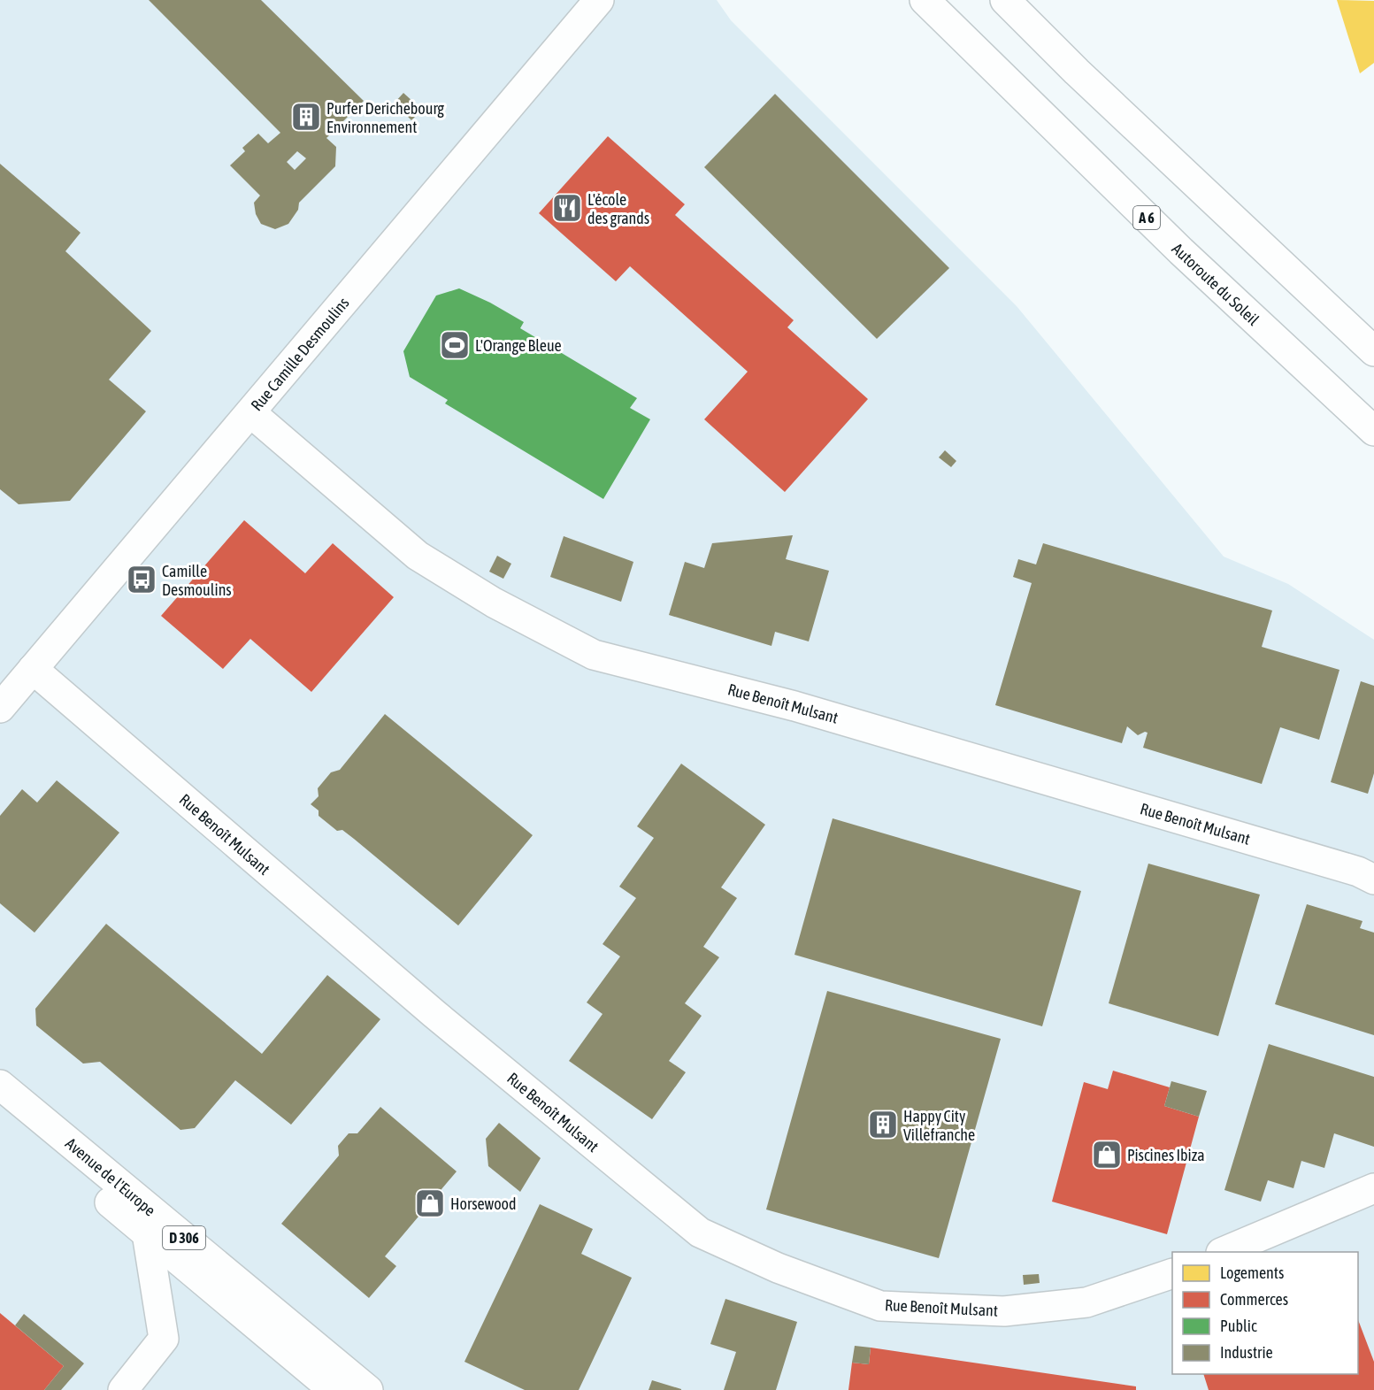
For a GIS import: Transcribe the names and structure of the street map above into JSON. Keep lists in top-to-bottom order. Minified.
{"streets":{"main road":["A 6","Autoroute du Soleil","Rue Camille Desmoulins","Rue Benoît Mulsant","Avenue de l'Europe","D 306"]},"crossings":[["Rue Camille Desmoulins","Rue Benoît Mulsant"]],"places":{"building":["Purfer Derichebourg Environnement","Happy City Villefranche"],"restaurant":["L'école des grands"],"sports":["L'Orange Bleue"],"bus stop":["Camille Desmoulins"],"shop":["Piscines Ibiza","Horsewood"]},"legend":["Logements","Commerces","Public","Industrie"]}
